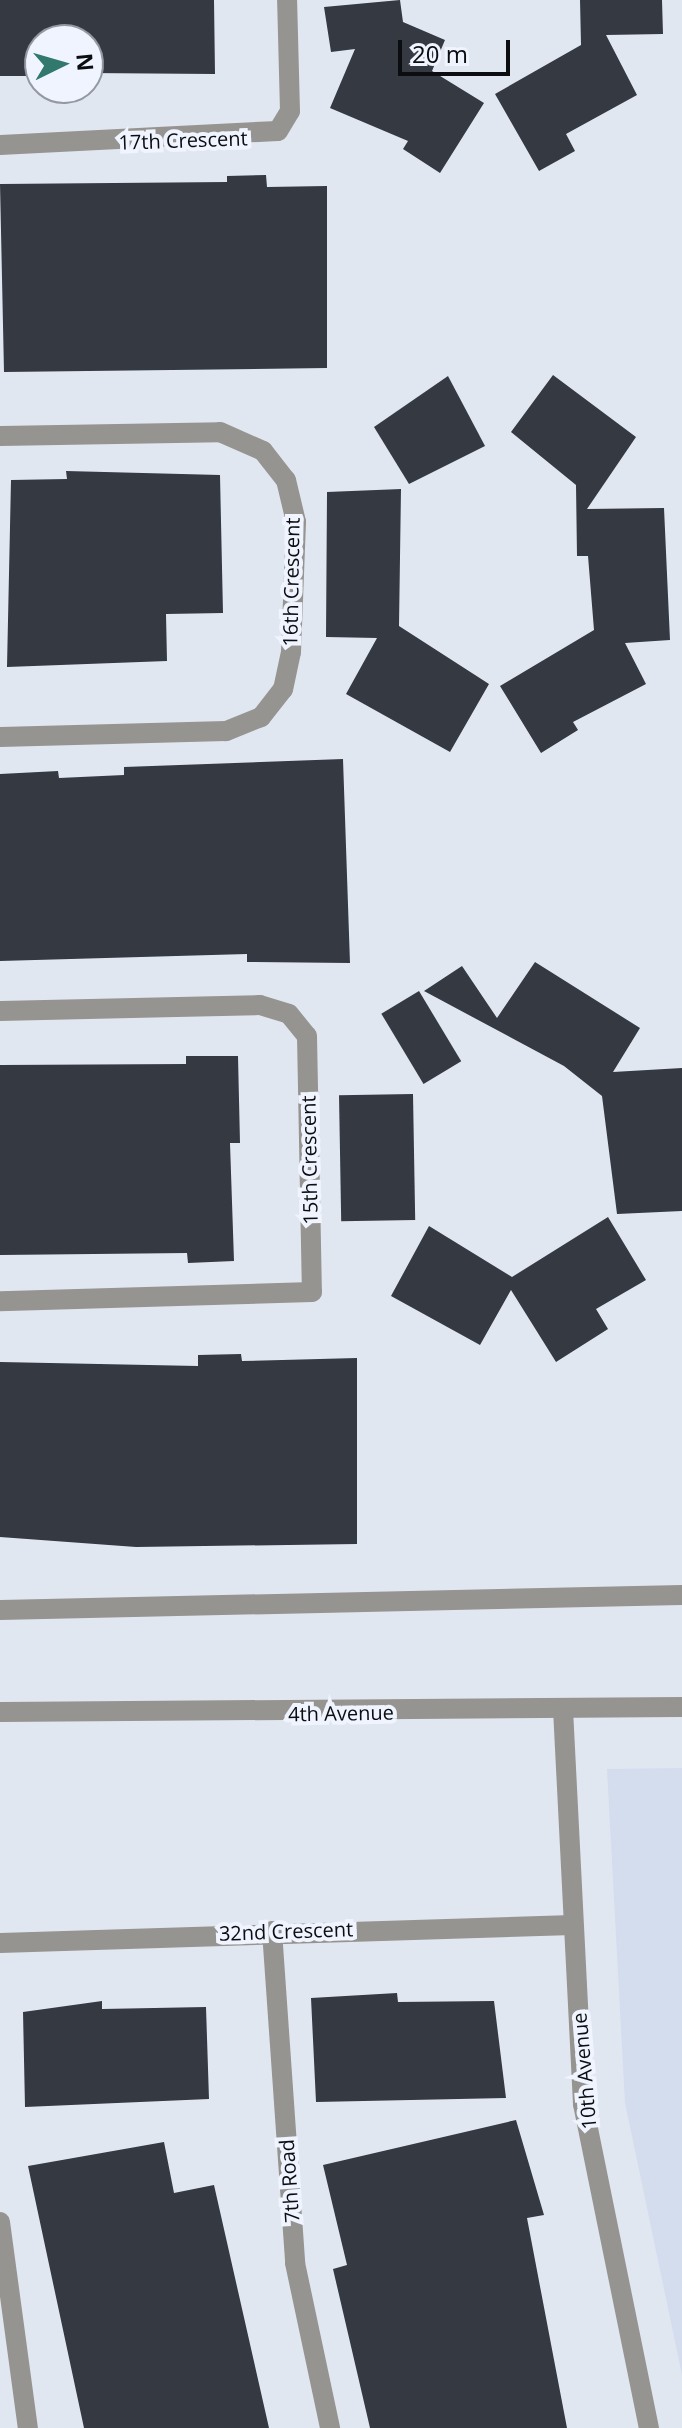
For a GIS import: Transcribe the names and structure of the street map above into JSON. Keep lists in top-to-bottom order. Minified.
{"streets":{"street":["17th Crescent","16th Crescent","15th Crescent","4th Avenue","32nd Crescent","10th Avenue","7th Road"]},"crossings":[["4th Avenue","10th Avenue"],["32nd Crescent","10th Avenue"],["32nd Crescent","7th Road"]],"scale_bar":"20 m","north":"right"}
